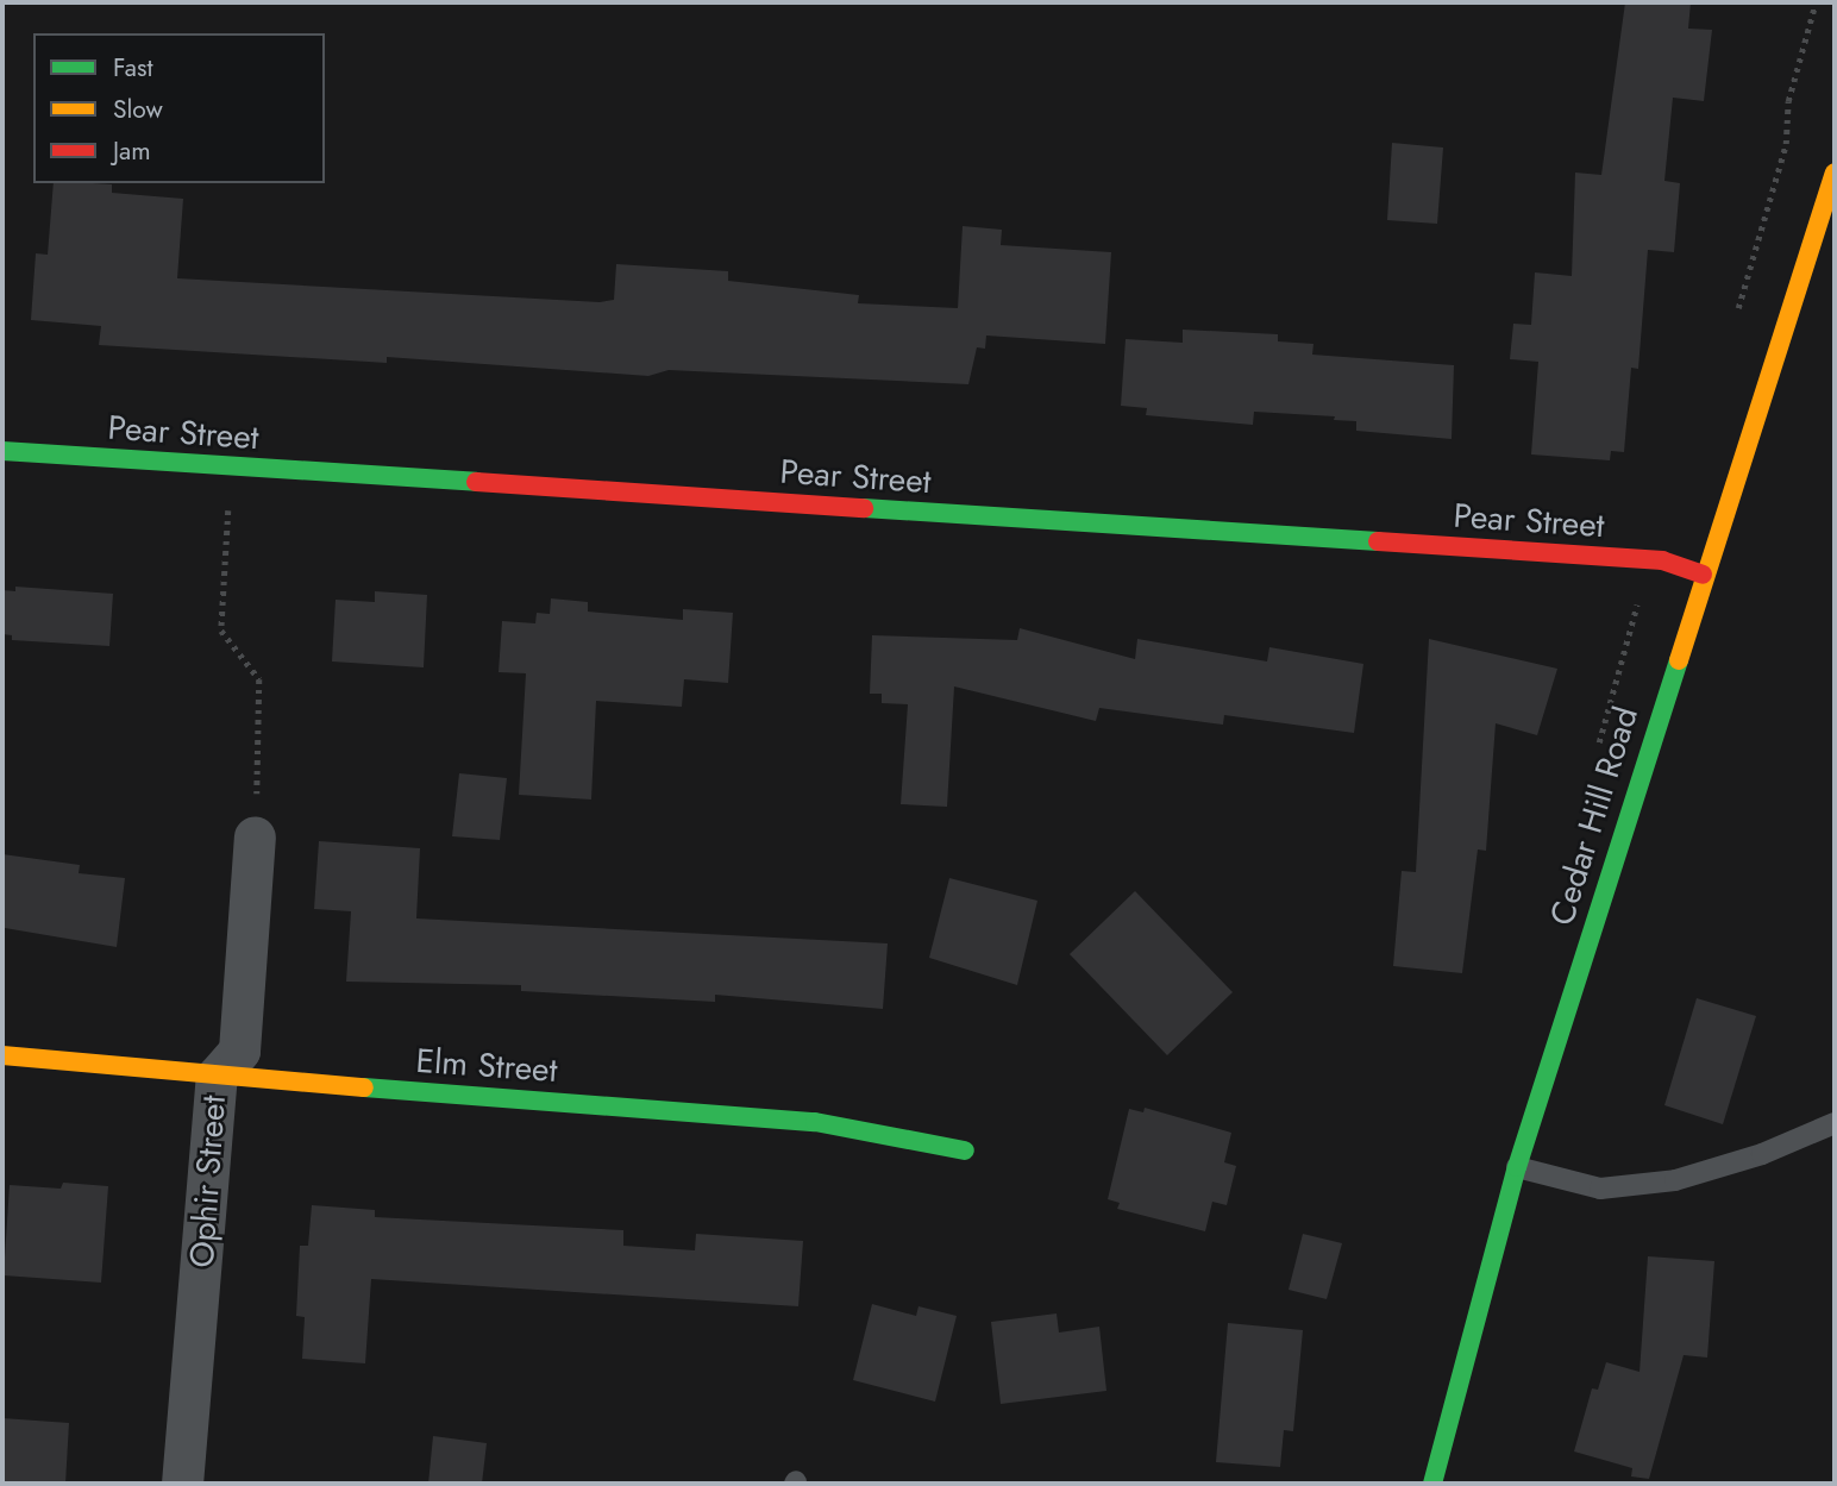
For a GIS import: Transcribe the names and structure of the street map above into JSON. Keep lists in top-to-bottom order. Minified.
{"streets":{"street":["Pear Street","Cedar Hill Road","Elm Street","Ophir Street"]},"crossings":[["Pear Street","Cedar Hill Road"],["Elm Street","Ophir Street"]],"legend":["Fast","Slow","Jam"]}
